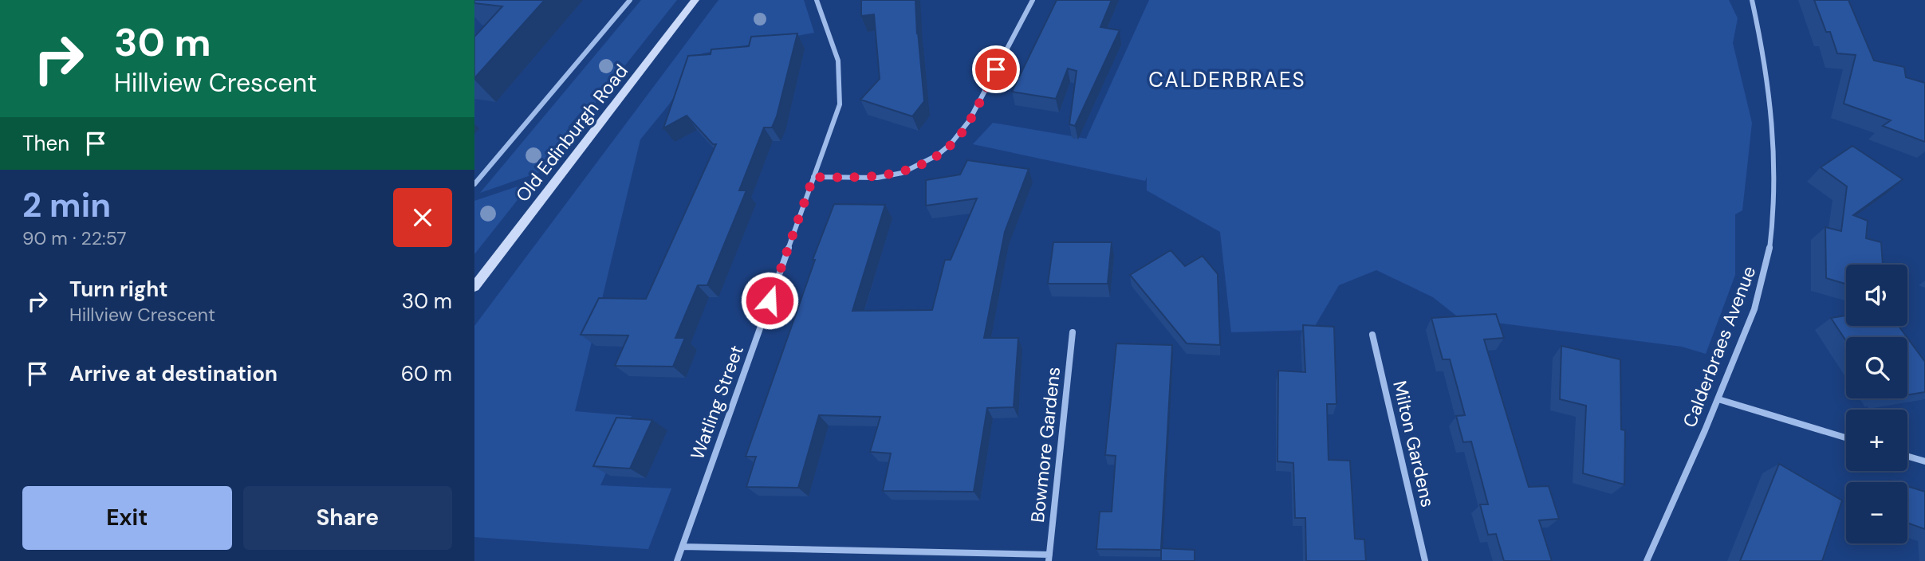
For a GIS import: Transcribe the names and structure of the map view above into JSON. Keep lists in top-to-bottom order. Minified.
{"streets":{"main road":["Old Edinburgh Road"],"street":["Calderbraes Avenue","Watling Street","Milton Gardens","Bowmore Gardens"]},"districts":["CALDERBRAES"],"page":{"turn":["30 m","Hillview Crescent"],"then":"Then","heading":["2 min","90 m · 22:57"],"list":[{"name":"Turn right","note":"Hillview Crescent","value":"30 m"},{"name":"Arrive at destination","value":"60 m"}],"map_buttons":["+","−"],"buttons":["Exit","Share"]}}
